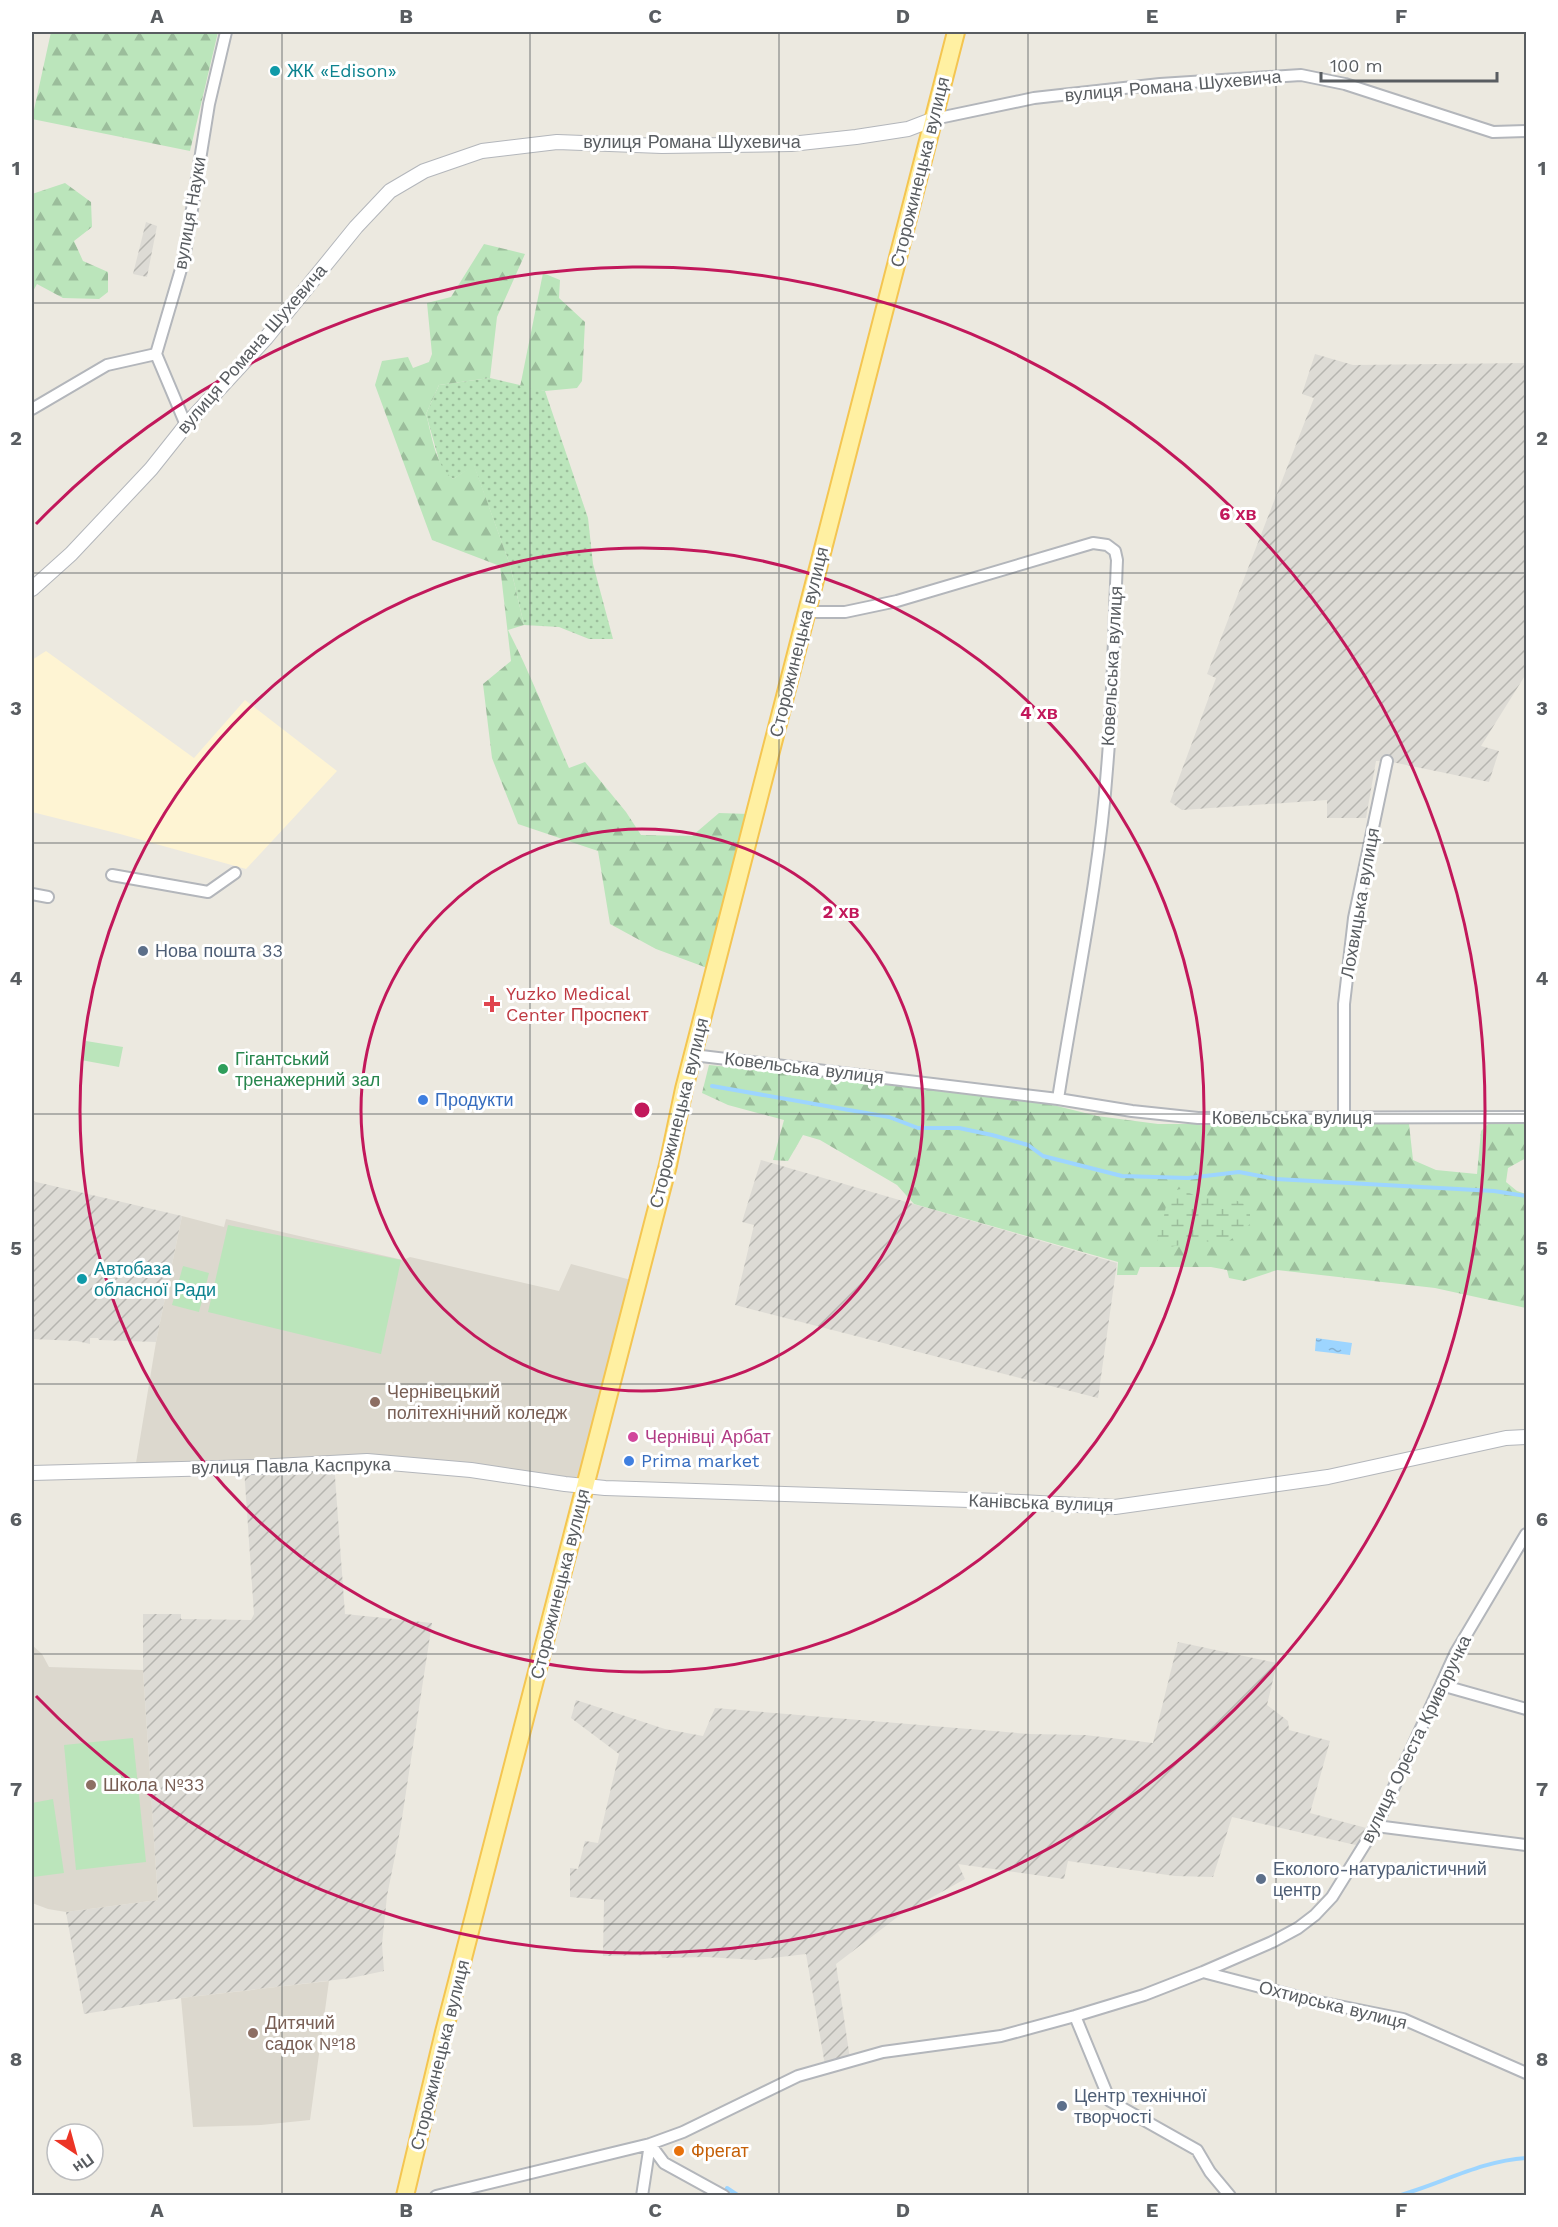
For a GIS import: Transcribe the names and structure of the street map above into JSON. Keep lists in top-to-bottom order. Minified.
{"streets":{"main road":["Сторожинецька вулиця"],"street":["вулиця Романа Шухевича","вулиця Науки","Ковельська вулиця","Лохвицька вулиця","вулиця Павла Каспрука","Канівська вулиця","вулиця Ореста Криворучка","Охтирська вулиця"]},"crossings":[["вулиця Романа Шухевича","Сторожинецька вулиця"],["Сторожинецька вулиця","Ковельська вулиця"],["Сторожинецька вулиця","вулиця Павла Каспрука"],["Сторожинецька вулиця","Канівська вулиця"],["Ковельська вулиця","Лохвицька вулиця"],["вулиця Павла Каспрука","Канівська вулиця"],["вулиця Ореста Криворучка","Охтирська вулиця"]],"places":{"other":["ЖК «Edison»","Нова пошта 33","Гігантський тренажерний зал","Продукти","Автобаза обласної Ради","Чернівецький політехнічний коледж","Чернівці Арбат","Prima market","Школа №33","Еколого-натуралістичний центр","Дитячий садок №18","Центр технічної творчості","Фрегат"],"health":["Yuzko Medical Center Проспект"]},"scale_bar":"100 m","north":"bottom right","grid":{"columns":["A","B","C","D","E","F"],"rows":["1","2","3","4","5","6","7","8"]},"rings":["6 хв","4 хв","2 хв"]}
